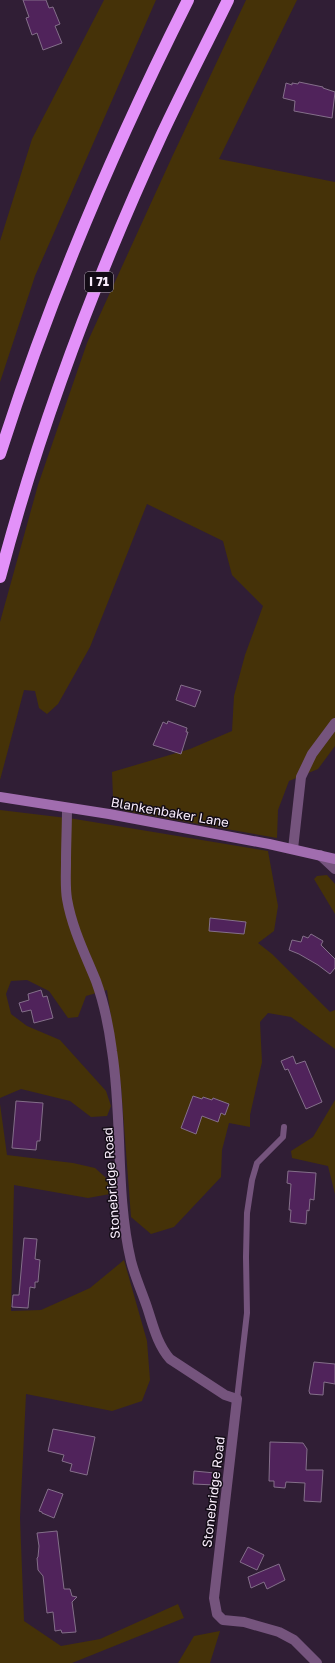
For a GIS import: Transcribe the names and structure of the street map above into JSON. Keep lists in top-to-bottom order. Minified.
{"streets":{"highway":["I 71"],"street":["Blankenbaker Lane","Stonebridge Road"]},"crossings":[["Blankenbaker Lane","Stonebridge Road"]]}
